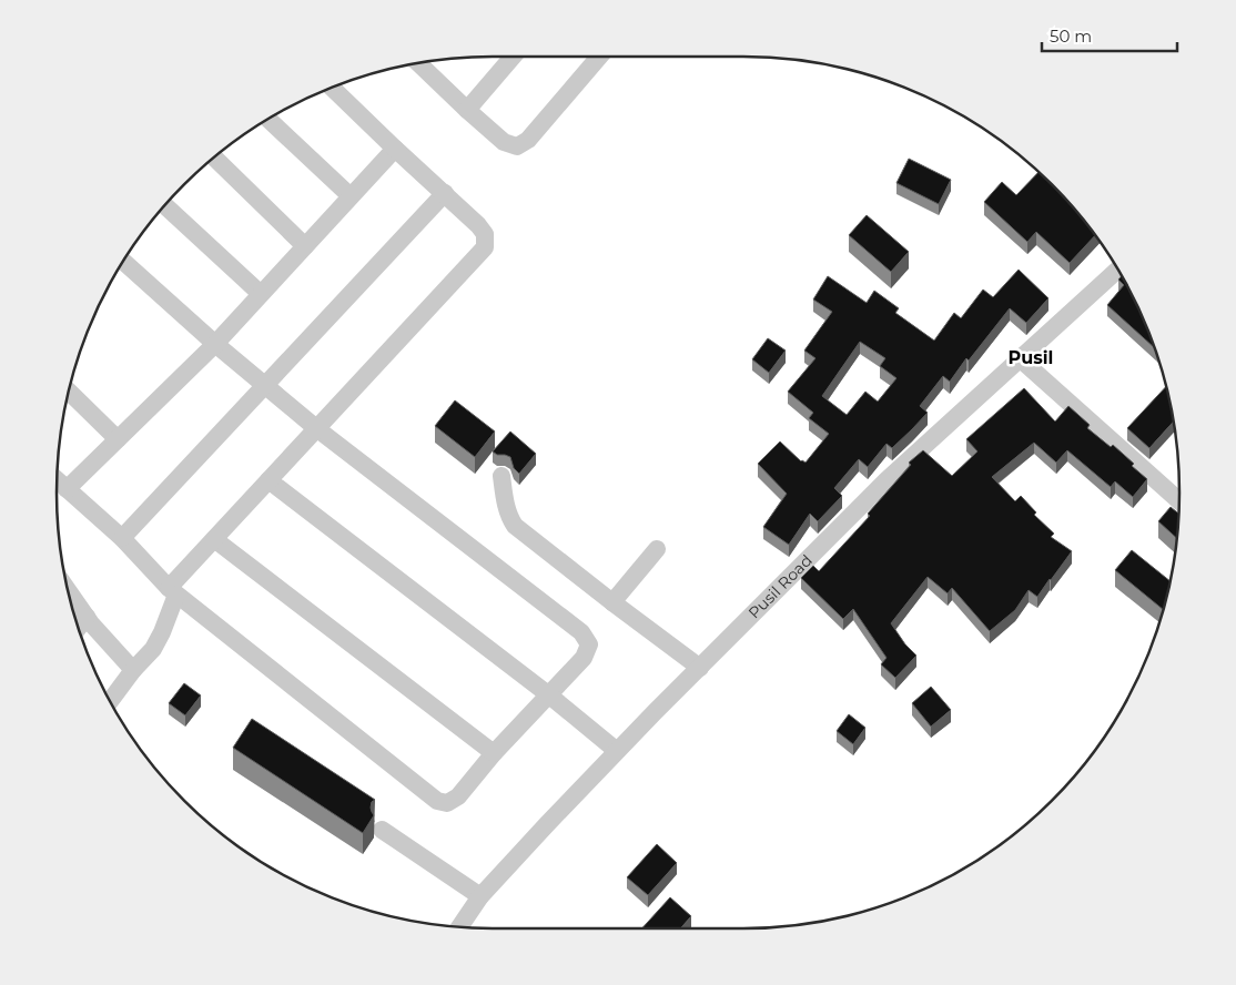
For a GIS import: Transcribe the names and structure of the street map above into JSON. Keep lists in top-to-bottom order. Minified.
{"streets":{"street":["Pusil Road"]},"districts":["Pusil"],"scale_bar":"50 m"}
